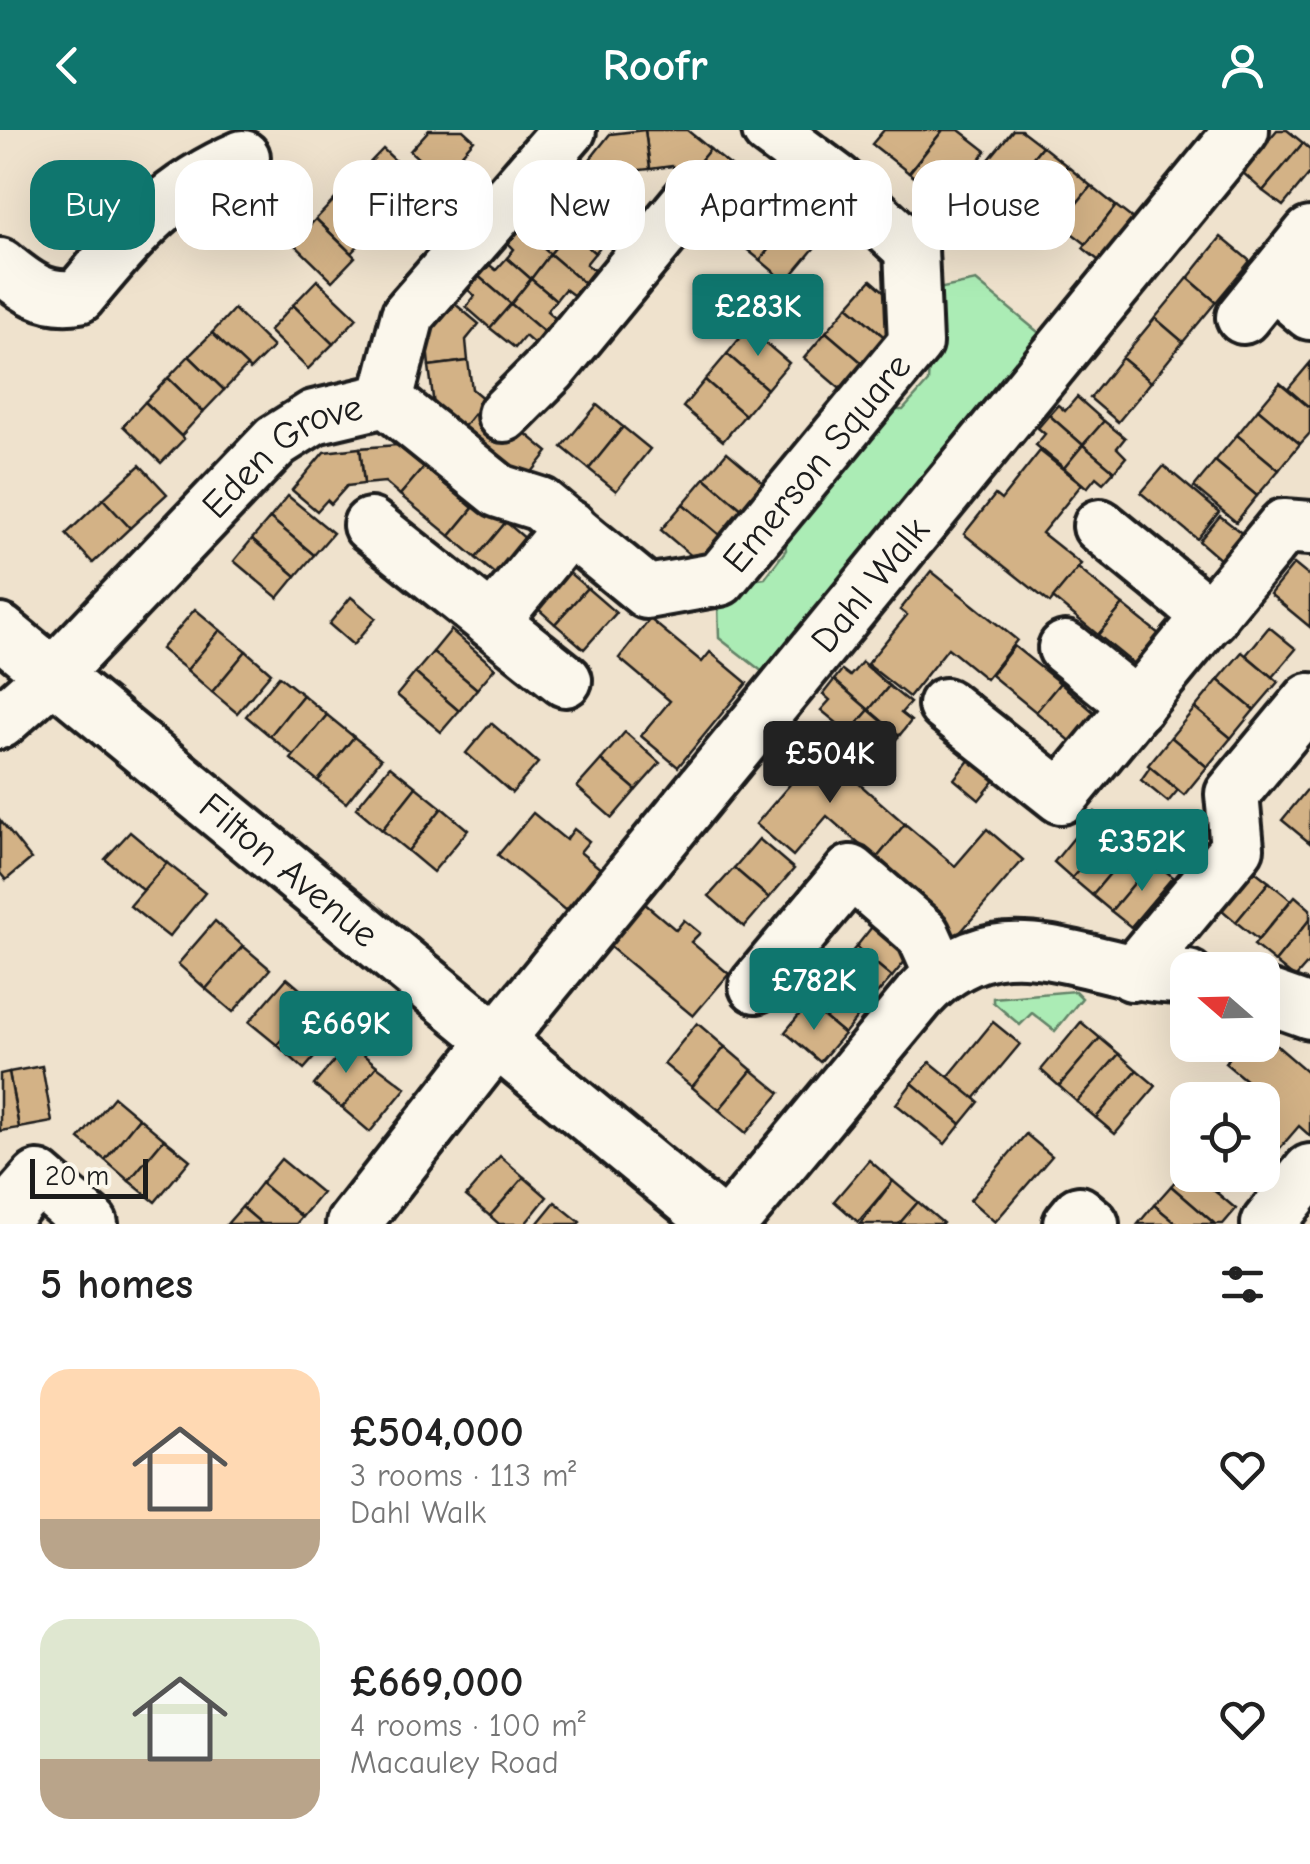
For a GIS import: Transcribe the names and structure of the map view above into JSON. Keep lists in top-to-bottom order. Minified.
{"streets":{"street":["Emerson Square","Eden Grove","Dahl Walk","Filton Avenue"]},"crossings":[["Emerson Square","Eden Grove"],["Eden Grove","Filton Avenue"],["Dahl Walk","Filton Avenue"]],"scale_bar":"20 m","north":"left","page":{"header":"Roofr","chip":["Buy","Rent","Filters","New","Apartment","House"],"price":["£283K","£504K","£352K","£782K","£669K"],"scale":"20 m","heading":"5 homes","list":[{"name":"£504,000","note":"3 rooms · 113 m² · Dahl Walk"},{"name":"£669,000","note":"4 rooms · 100 m² · Macauley Road"}]}}
